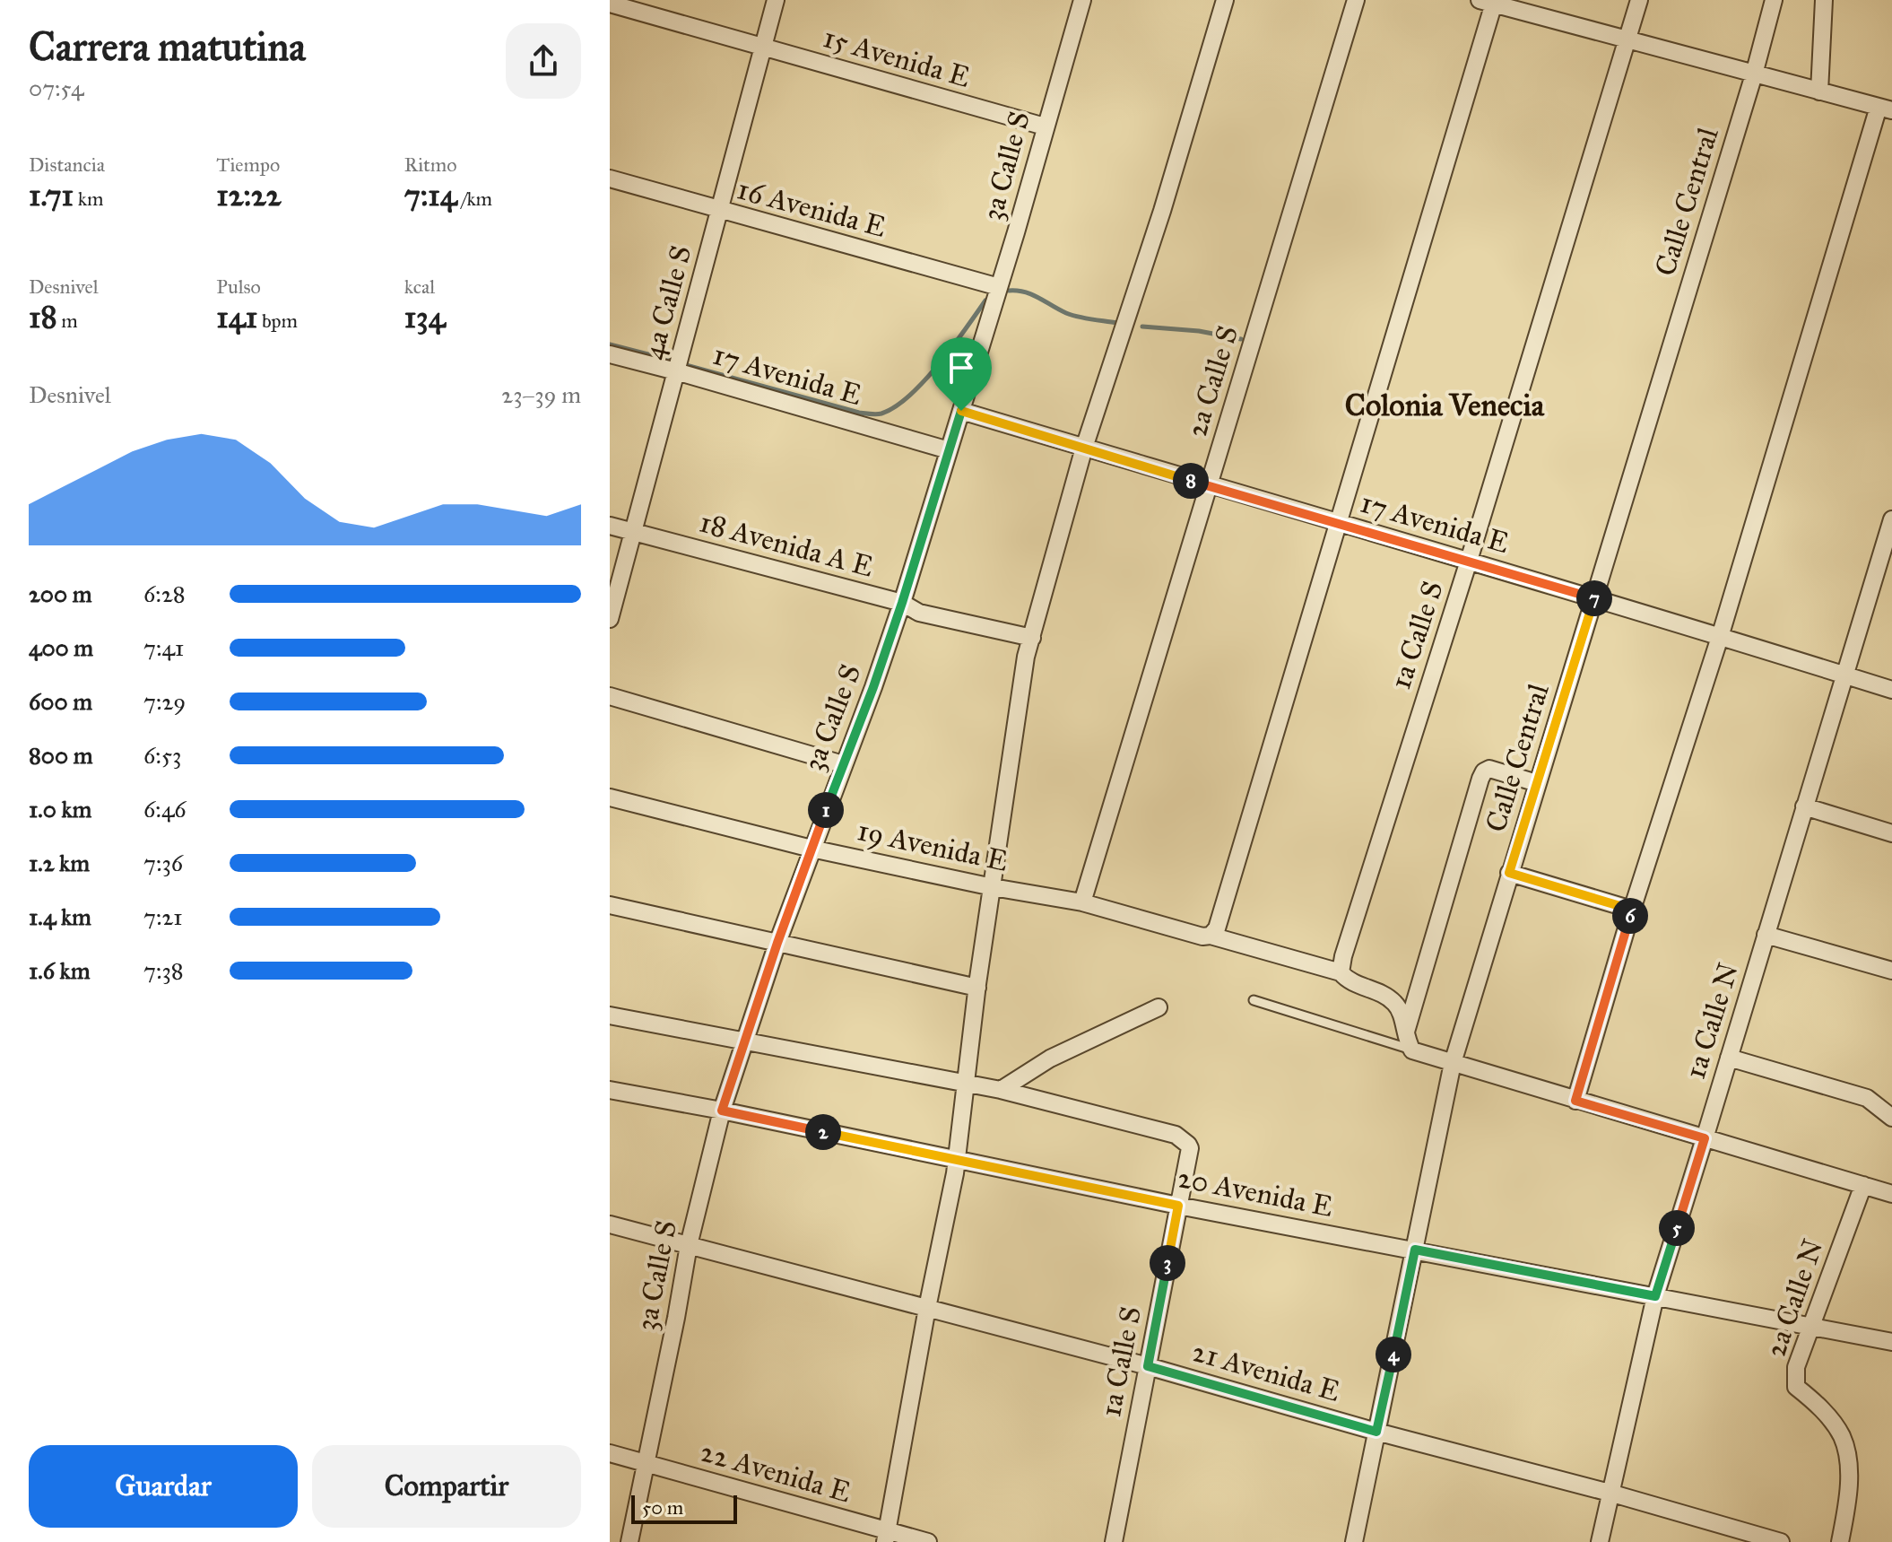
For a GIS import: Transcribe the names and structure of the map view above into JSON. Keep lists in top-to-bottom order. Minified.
{"streets":{"street":["15 Avenida E","3a Calle S","Calle Central","16 Avenida E","4a Calle S","17 Avenida E","2a Calle S","18 Avenida A E","1a Calle S","19 Avenida E","1a Calle N","20 Avenida E","2a Calle N","21 Avenida E","22 Avenida E"]},"crossings":[["15 Avenida E","3a Calle S"],["15 Avenida E","4a Calle S"],["3a Calle S","16 Avenida E"],["3a Calle S","17 Avenida E"],["3a Calle S","18 Avenida A E"],["3a Calle S","19 Avenida E"],["3a Calle S","20 Avenida E"],["3a Calle S","21 Avenida E"],["3a Calle S","22 Avenida E"],["Calle Central","17 Avenida E"],["Calle Central","20 Avenida E"],["Calle Central","21 Avenida E"],["16 Avenida E","4a Calle S"],["4a Calle S","17 Avenida E"],["4a Calle S","18 Avenida A E"],["17 Avenida E","2a Calle S"],["17 Avenida E","1a Calle S"],["17 Avenida E","1a Calle N"],["2a Calle S","19 Avenida E"],["1a Calle S","19 Avenida E"],["1a Calle S","20 Avenida E"],["1a Calle S","21 Avenida E"],["1a Calle N","20 Avenida E"],["1a Calle N","21 Avenida E"],["20 Avenida E","2a Calle N"]],"districts":["Colonia Venecia"],"scale_bar":"50 m","page":{"heading":["Carrera matutina","07:54"],"stats":[["Distancia","1.71 km"],["Tiempo","12:22"],["Ritmo","7:14 /km"],["Desnivel","18 m"],["Pulso","141 bpm"],["kcal","134"]],"chart":["Desnivel","23–39 m"],"pins":["8","7","1","6","2","5","3","4"],"list":[{"name":"200 m","note":"6:28"},{"name":"400 m","note":"7:41"},{"name":"600 m","note":"7:29"},{"name":"800 m","note":"6:53"},{"name":"1.0 km","note":"6:46"},{"name":"1.2 km","note":"7:36"},{"name":"1.4 km","note":"7:21"},{"name":"1.6 km","note":"7:38"}],"buttons":["Guardar","Compartir"],"scale":"50 m"}}
